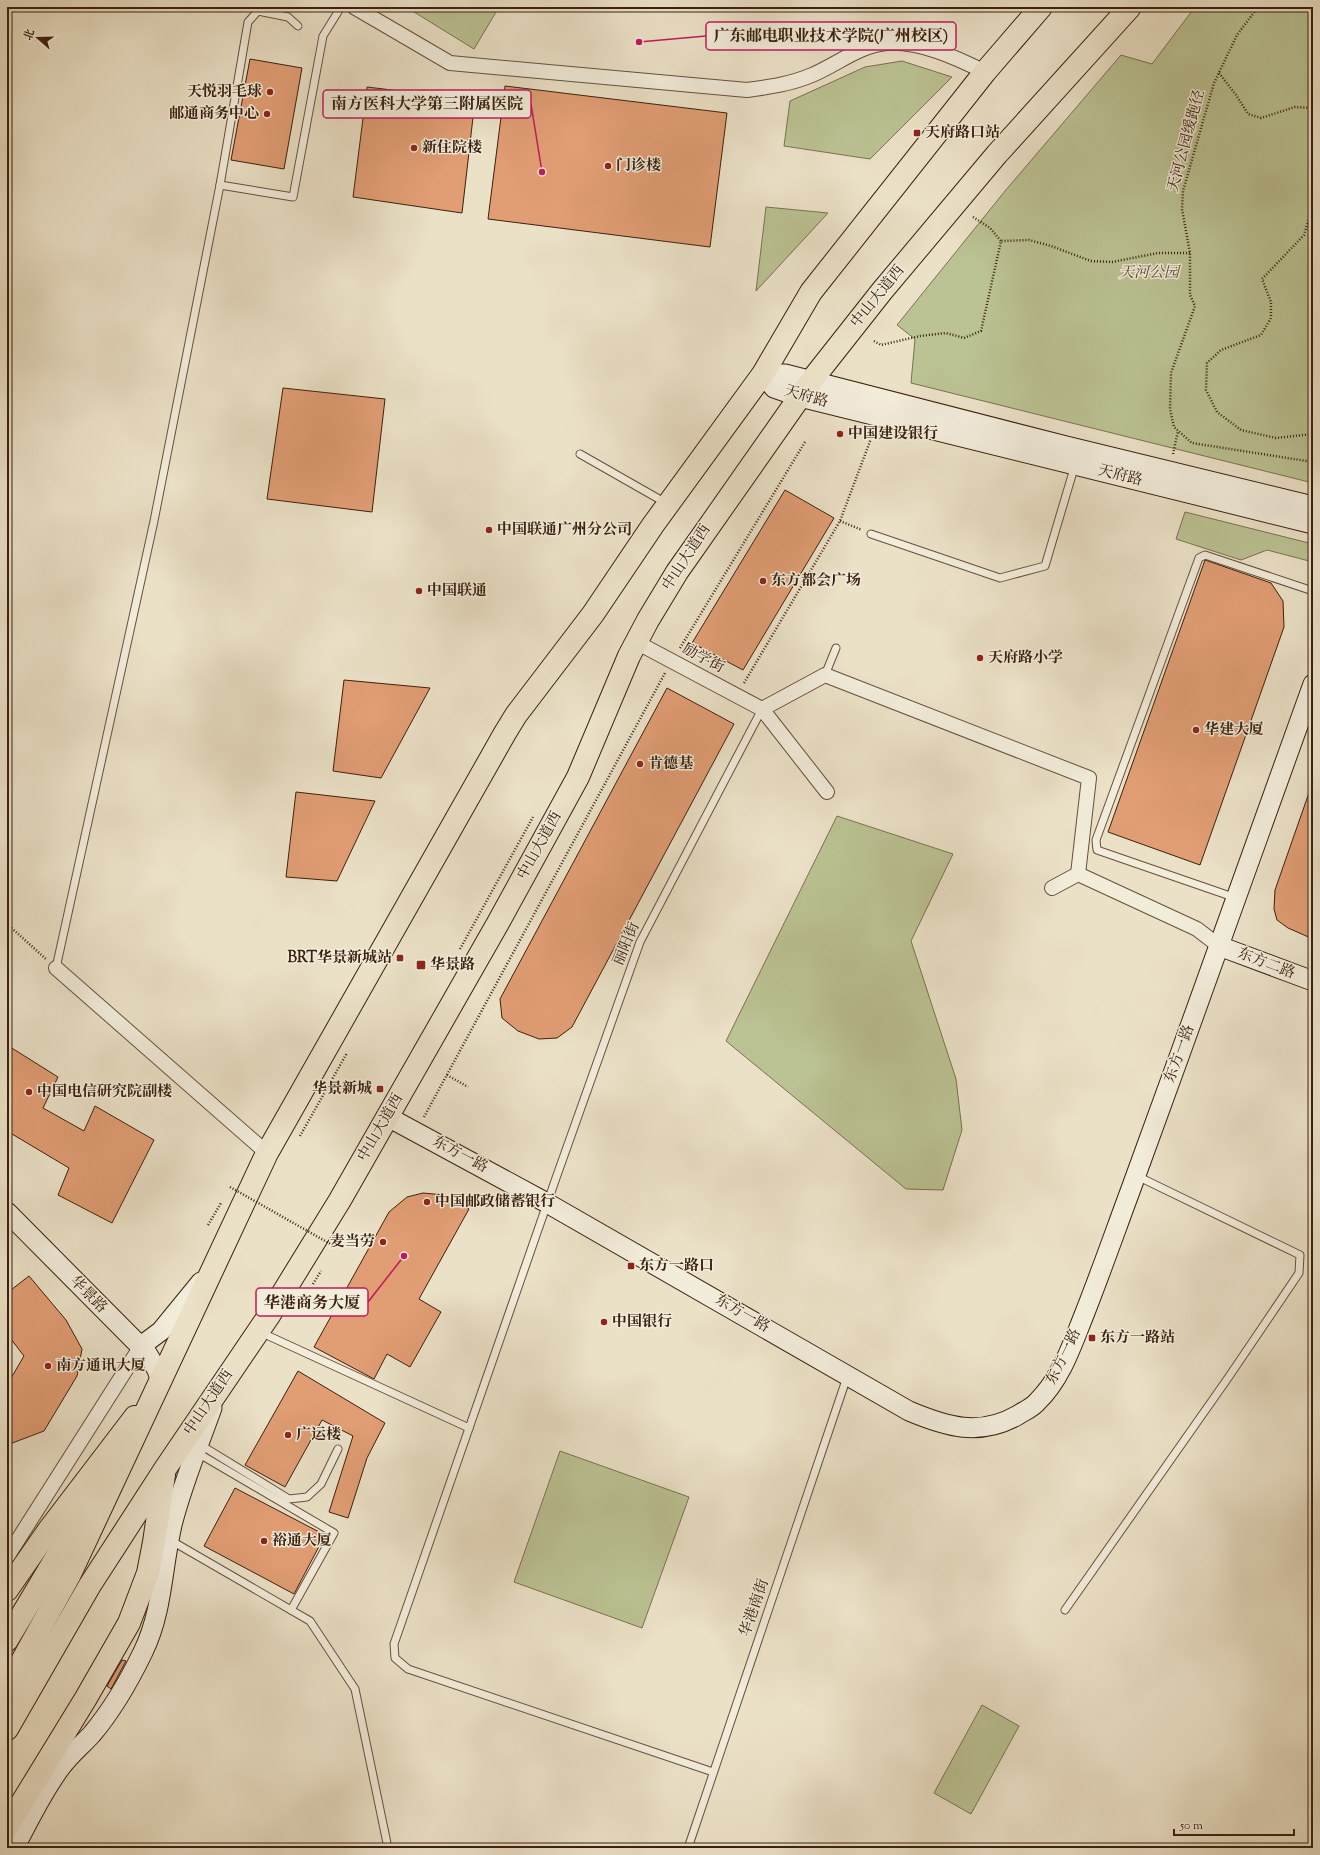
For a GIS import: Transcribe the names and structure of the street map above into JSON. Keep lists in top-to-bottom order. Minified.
{"streets":{"highway":["中山大道西"],"street":["天府路","励学街","东方二路","东方一路","华景路"],"lane":["丽阳街","华港南街"],"path":["天河公园缓跑径"]},"crossings":[["中山大道西","天府路"],["中山大道西","励学街"],["中山大道西","东方一路"],["励学街","丽阳街"],["丽阳街","东方一路"],["丽阳街","华港南街"],["东方二路","东方一路"],["东方一路","华港南街"]],"parks":["天河公园"],"places":{"other":["广东邮电职业技术学院(广州校区)","天悦羽毛球","邮通商务中心","新住院楼","门诊楼","南方医科大学第三附属医院","中国建设银行","中国联通广州分公司","东方都会广场","中国联通","天府路小学","华建大厦","肯德基","中国电信研究院副楼","中国邮政储蓄银行","麦当劳","华港商务大厦","中国银行","南方通讯大厦","广运楼","裕通大厦"],"transit":["天府路口站","BRT华景新城站","华景路","华景新城","东方一路口","东方一路站"]},"scale_bar":"50 m","north":"left"}
